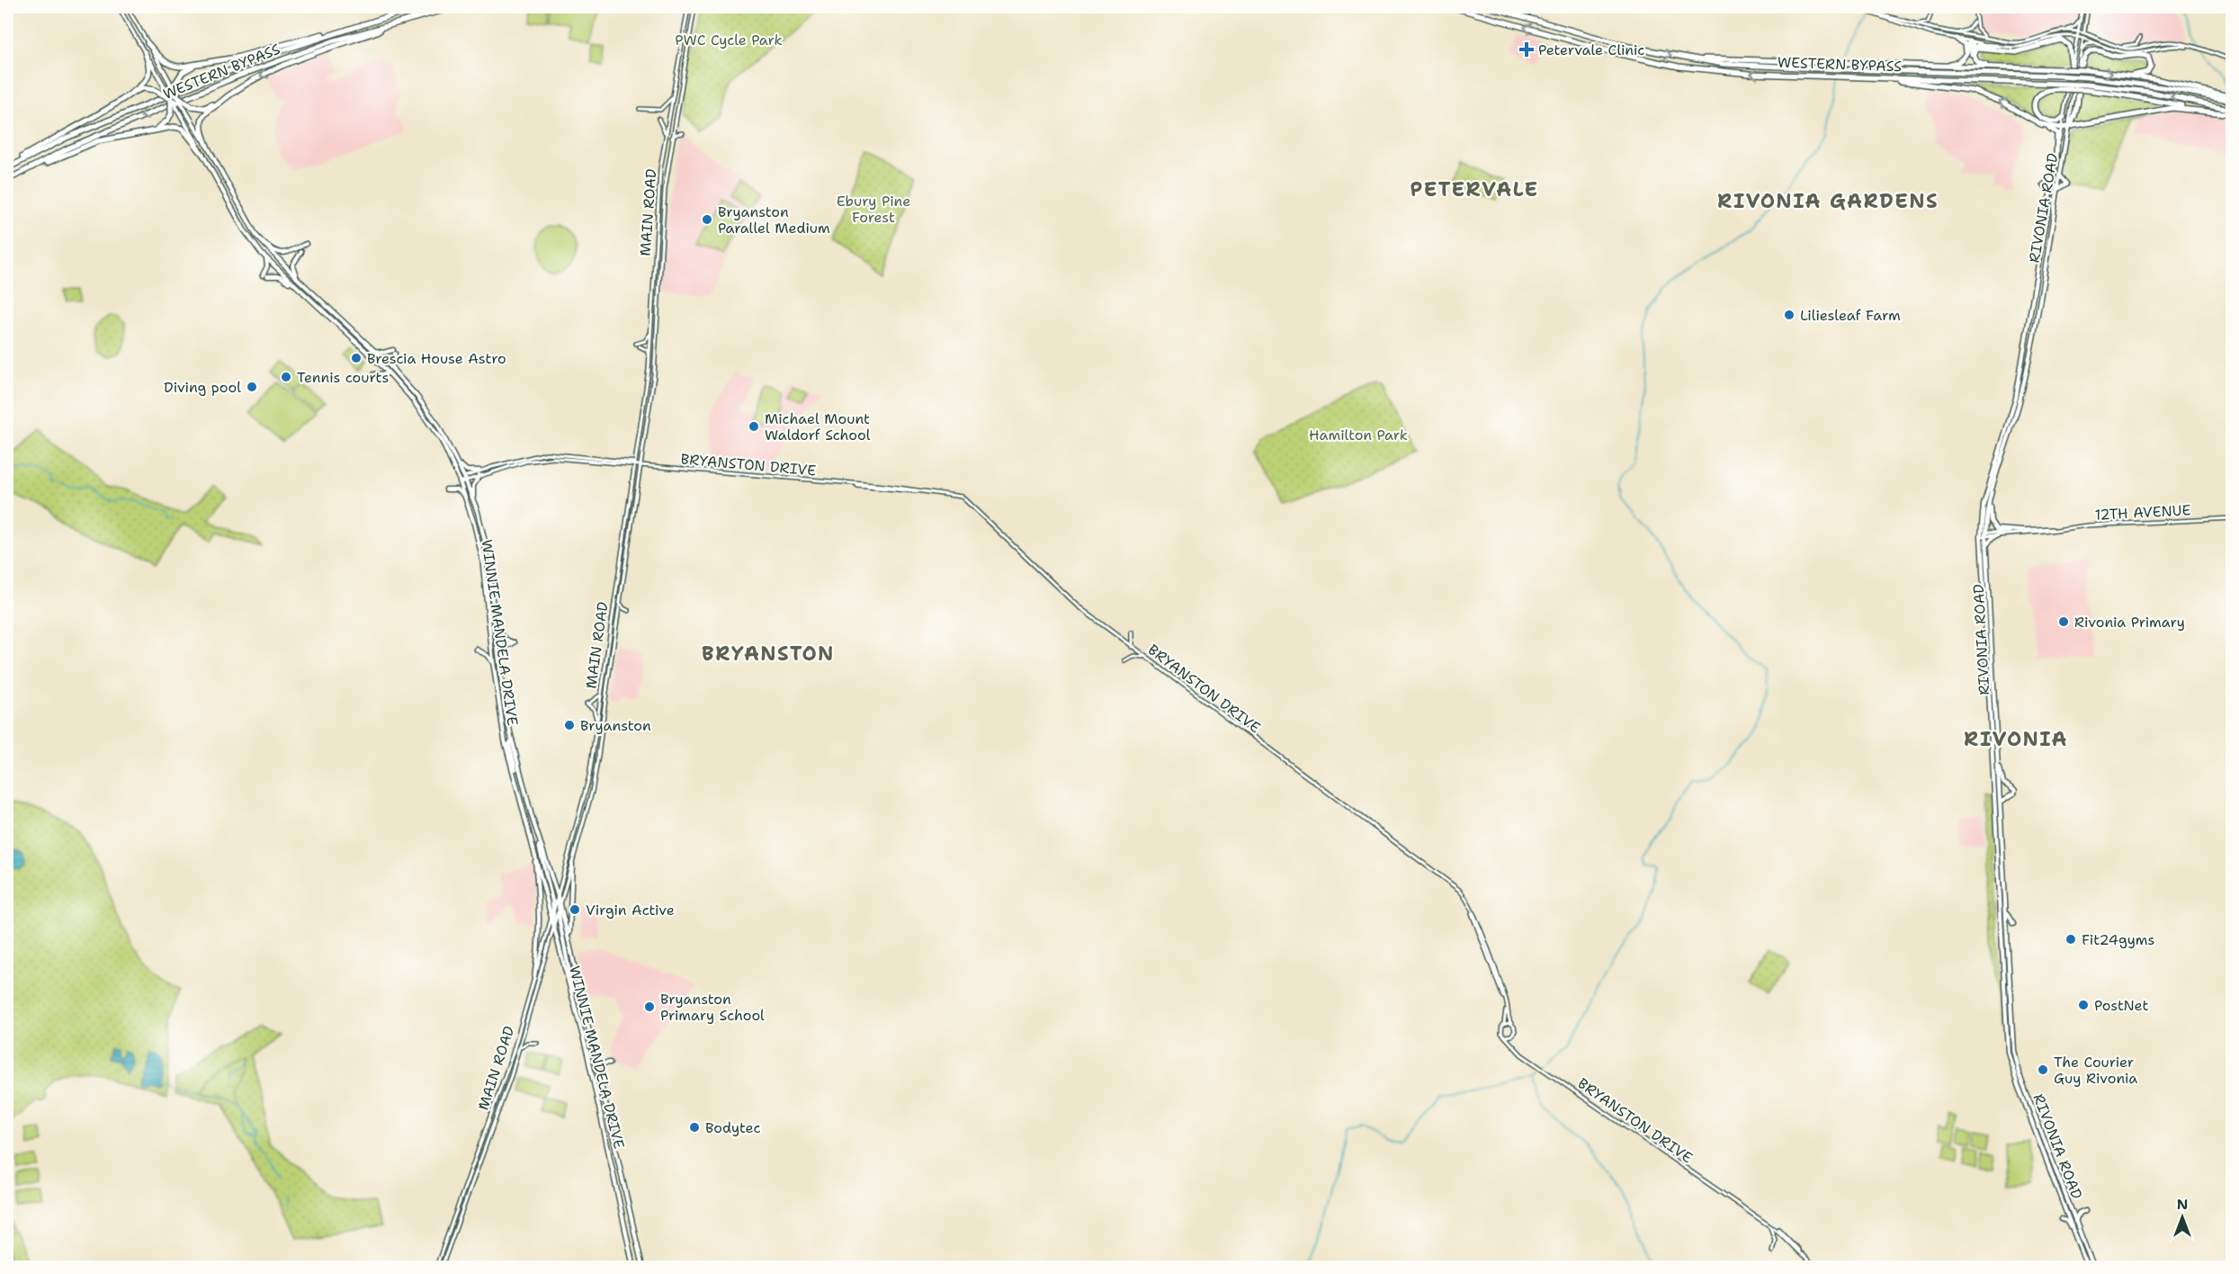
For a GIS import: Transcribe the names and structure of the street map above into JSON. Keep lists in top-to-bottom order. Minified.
{"streets":{"highway":["WESTERN BYPASS"],"main road":["RIVONIA ROAD","MAIN ROAD","BRYANSTON DRIVE","12TH AVENUE","WINNIE MANDELA DRIVE"]},"crossings":[["RIVONIA ROAD","12TH AVENUE"],["MAIN ROAD","BRYANSTON DRIVE"],["MAIN ROAD","WINNIE MANDELA DRIVE"],["BRYANSTON DRIVE","WINNIE MANDELA DRIVE"]],"districts":["PETERVALE","RIVONIA GARDENS","BRYANSTON","RIVONIA"],"parks":["PWC Cycle Park","Ebury Pine Forest","Hamilton Park"],"places":{"health":["Petervale Clinic"],"other":["Bryanston Parallel Medium","Liliesleaf Farm","Brescia House Astro","Tennis courts","Diving pool","Michael Mount Waldorf School","Rivonia Primary","Bryanston","Virgin Active","Fit24gyms","PostNet","Bryanston Primary School","The Courier Guy Rivonia","Bodytec"]},"north":"top"}
